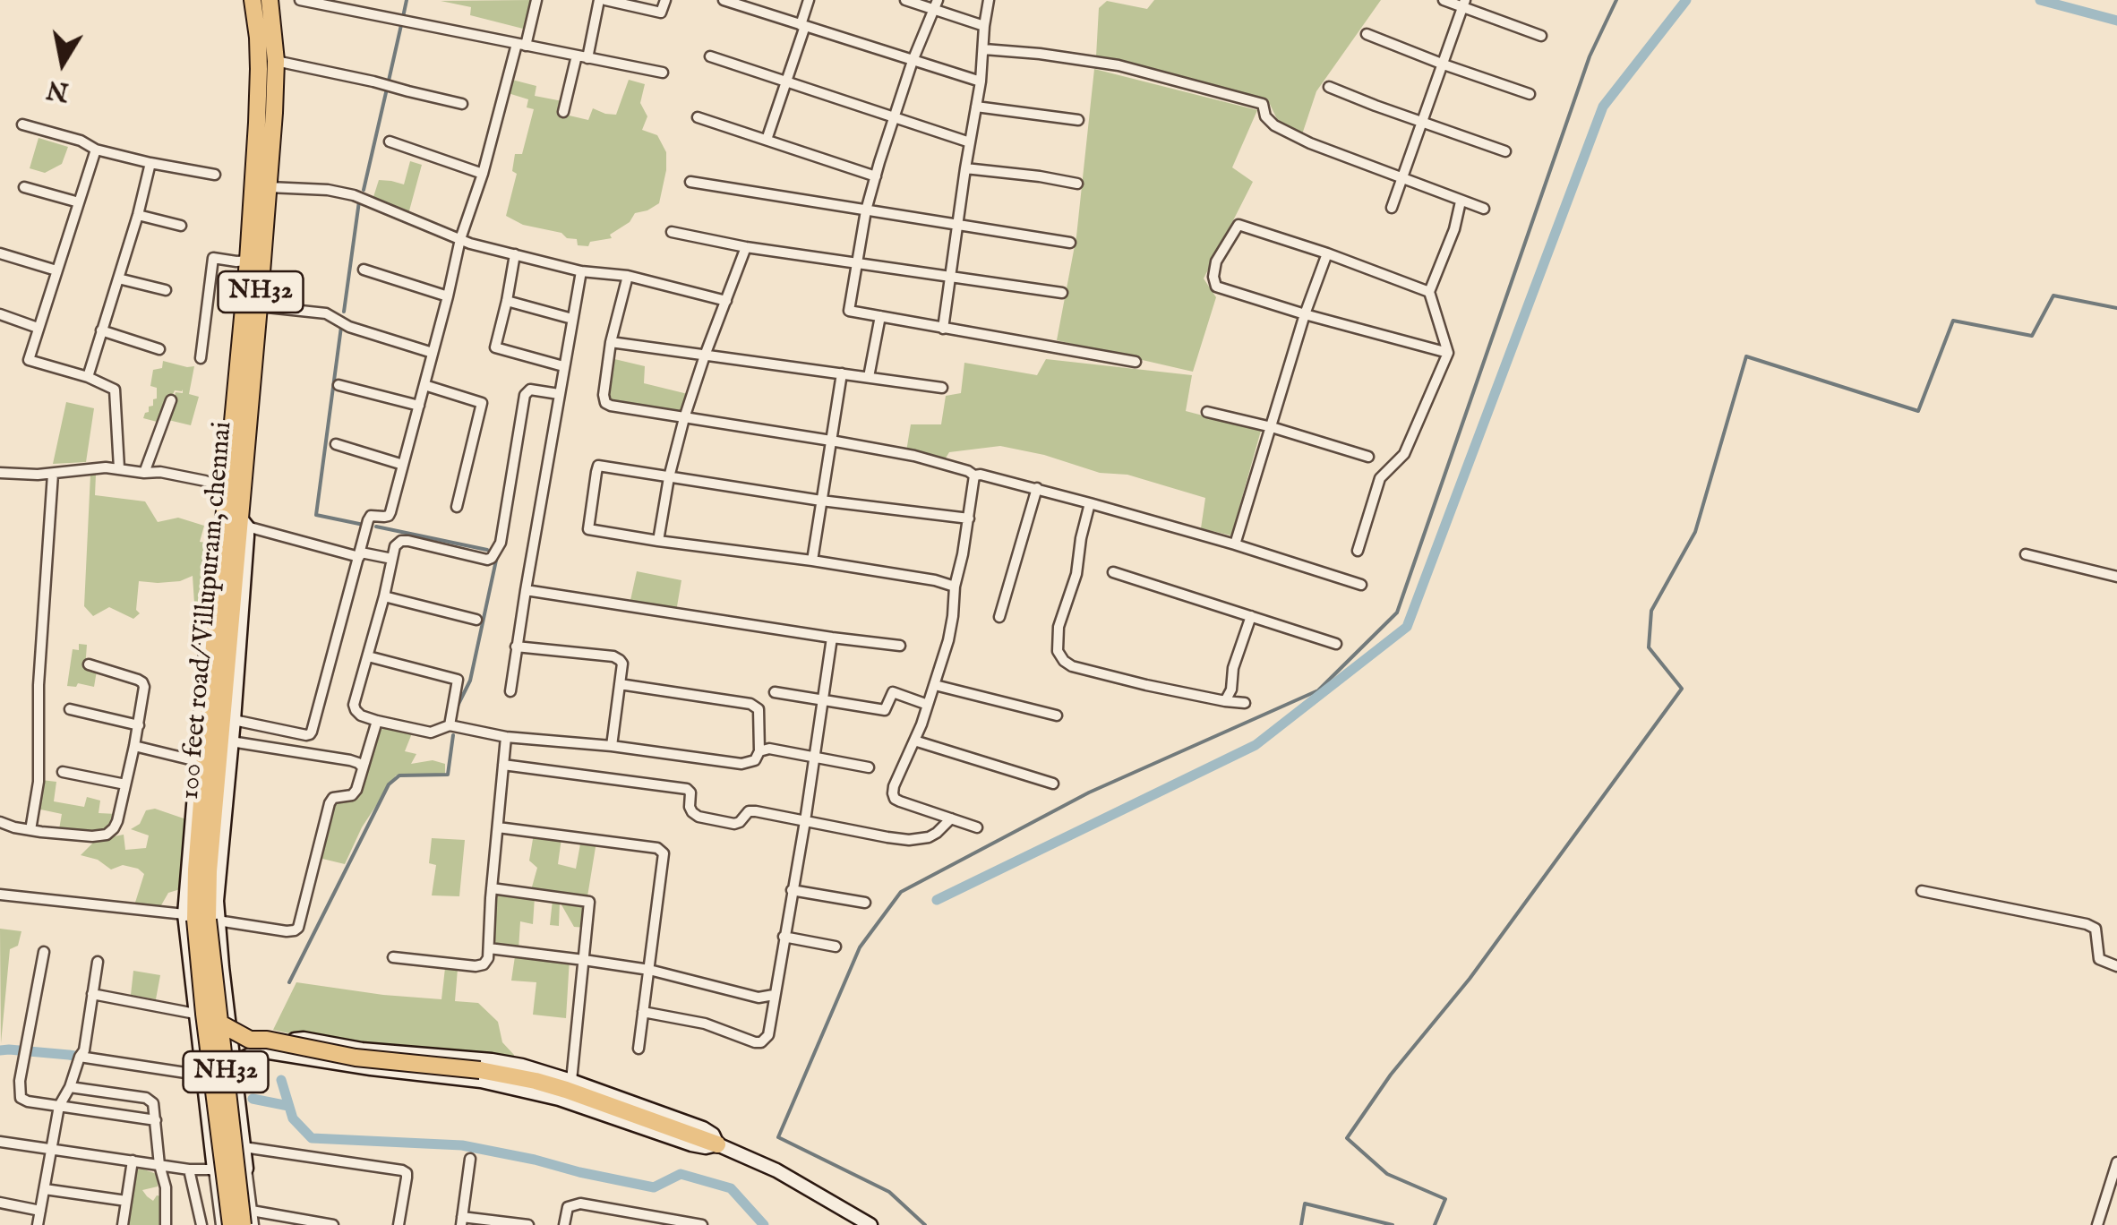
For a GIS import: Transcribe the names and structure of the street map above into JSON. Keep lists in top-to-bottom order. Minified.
{"streets":{"highway":["NH32","100 feet road/ Villupuram, chennai"]},"north":"bottom"}
